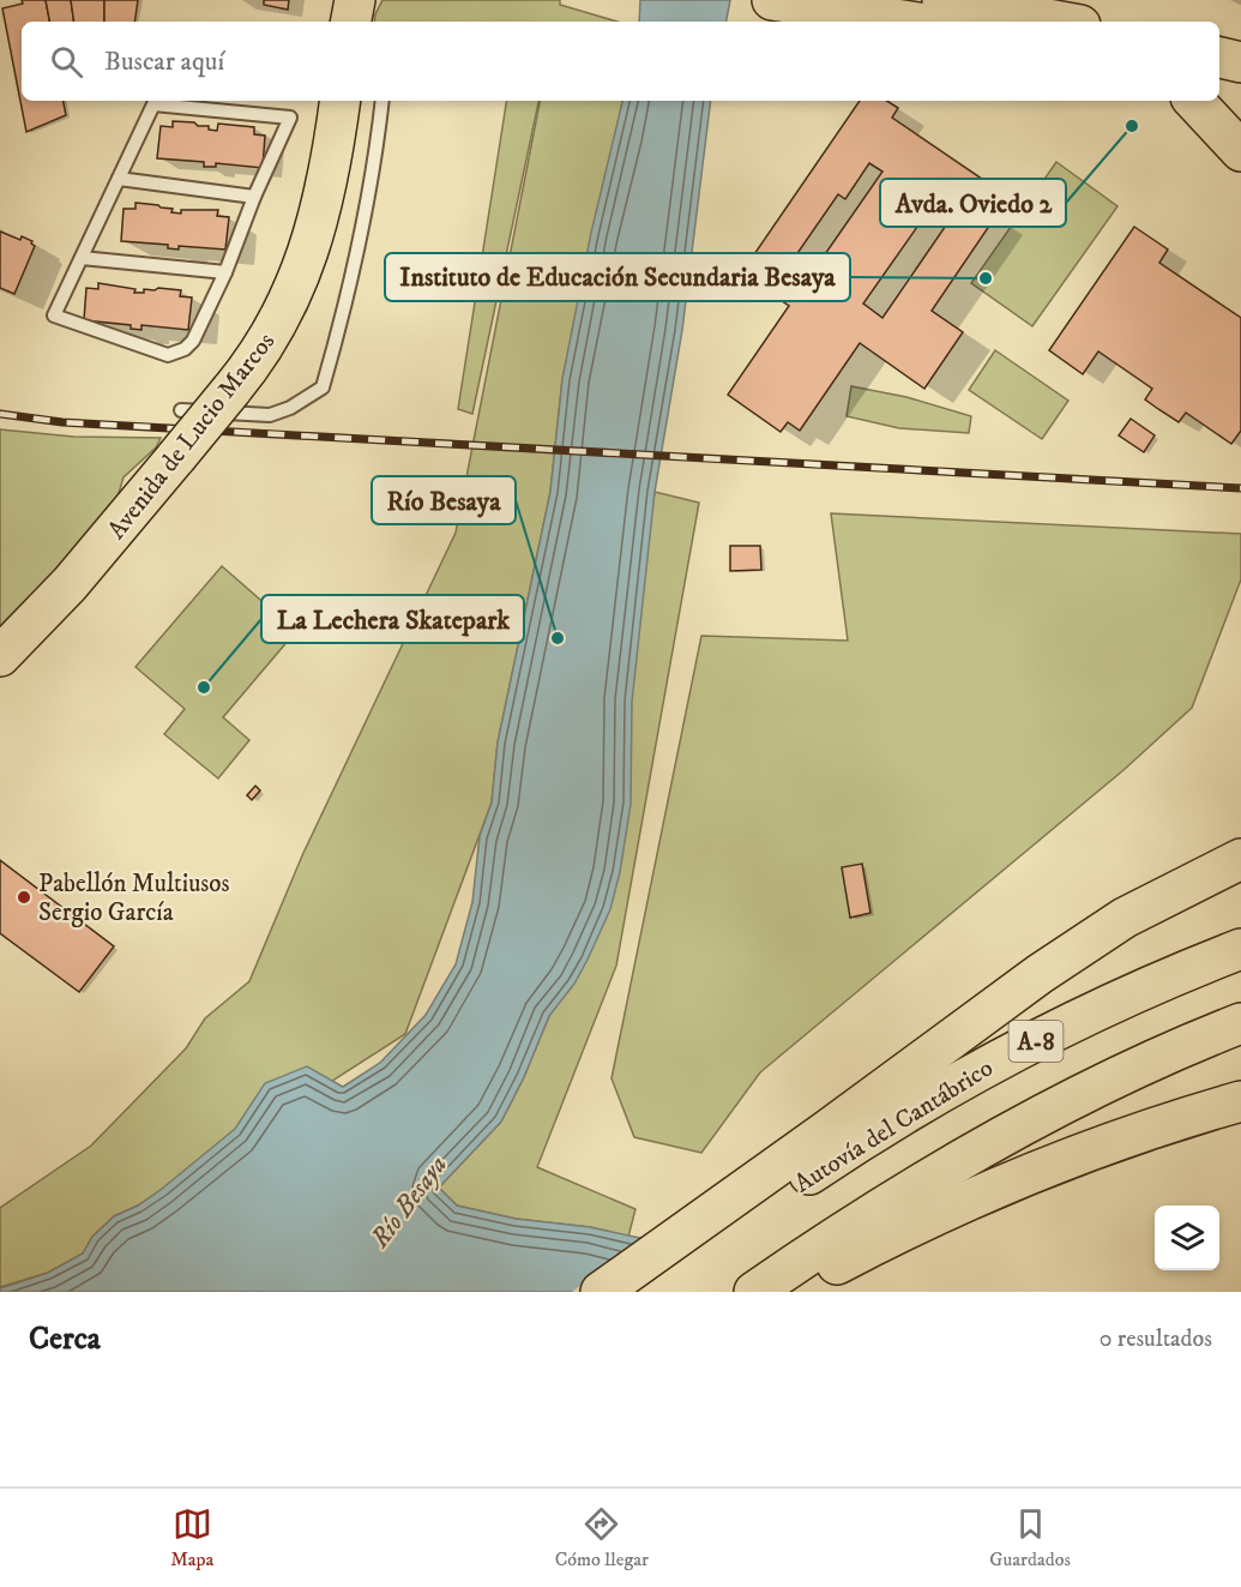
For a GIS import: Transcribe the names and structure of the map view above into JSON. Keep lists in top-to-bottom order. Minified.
{"streets":{"main road":["Avenida de Lucio Marcos","A-8","Autovía del Cantábrico"]},"water":["Río Besaya"],"places":["Avda. Oviedo 2","Instituto de Educación Secundaria Besaya","Río Besaya","La Lechera Skatepark","Pabellón Multiusos Sergio García"],"page":{"search":"Buscar aquí","heading":["Cerca","0 resultados"],"nav":["Mapa","Cómo llegar","Guardados"]}}
